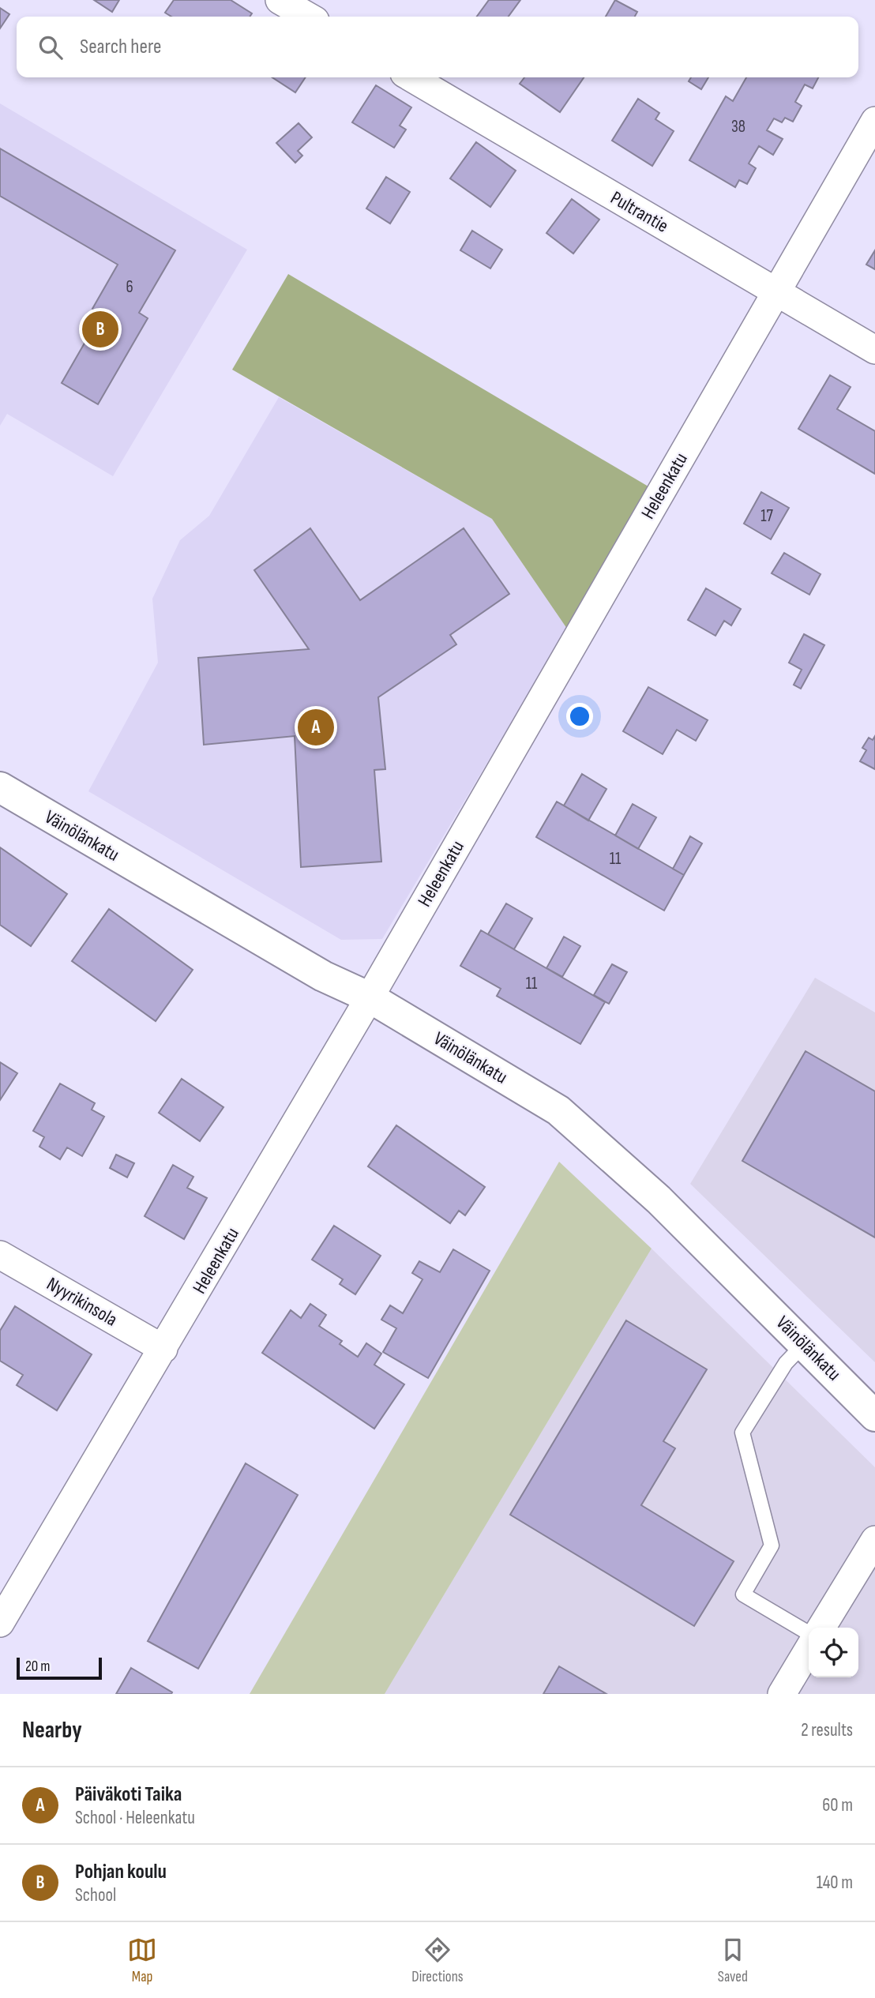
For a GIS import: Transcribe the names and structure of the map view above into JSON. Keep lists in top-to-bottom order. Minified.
{"streets":{"street":["Pultrantie","Heleenkatu","Väinölänkatu","Nyyrikinsola"]},"crossings":[["Pultrantie","Heleenkatu"],["Heleenkatu","Väinölänkatu"],["Heleenkatu","Nyyrikinsola"]],"house_numbers":["38","6","17","11","11"],"scale_bar":"20 m","page":{"search":"Search here","pins":["B","A"],"scale":"20 m","heading":["Nearby","2 results"],"list":[{"mark":"A","name":"Päiväkoti Taika","note":"School · Heleenkatu","value":"60 m"},{"mark":"B","name":"Pohjan koulu","note":"School","value":"140 m"}],"nav":["Map","Directions","Saved"]}}
